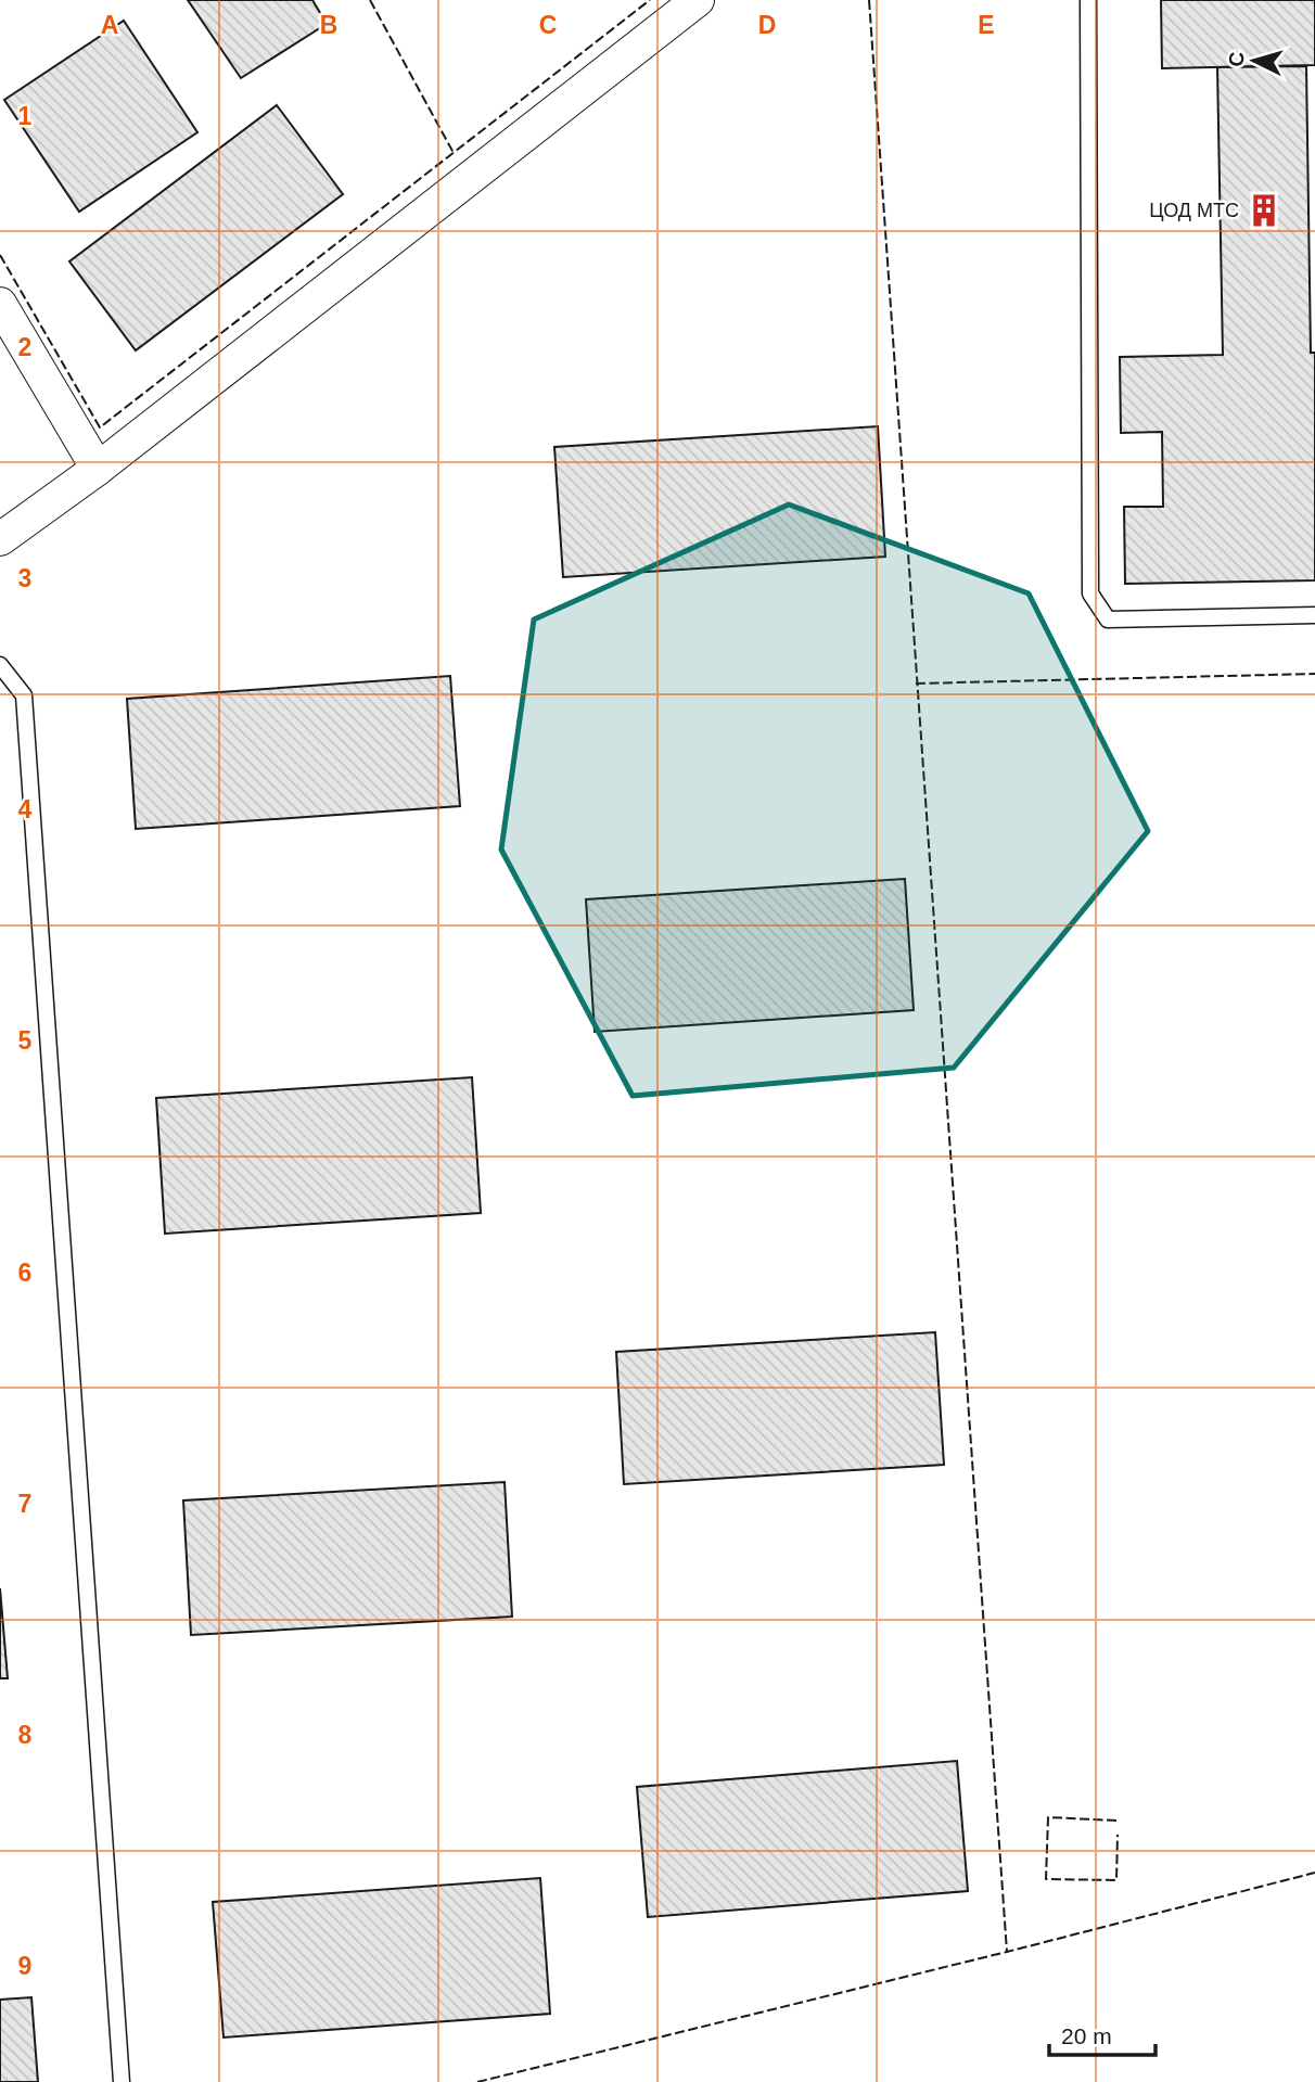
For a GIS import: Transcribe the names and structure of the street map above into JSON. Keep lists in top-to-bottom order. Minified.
{"places":{"building":["ЦОД МТС"]},"scale_bar":"20 m","north":"left","grid":{"columns":["A","B","C","D","E"],"rows":["1","2","3","4","5","6","7","8","9"]}}
